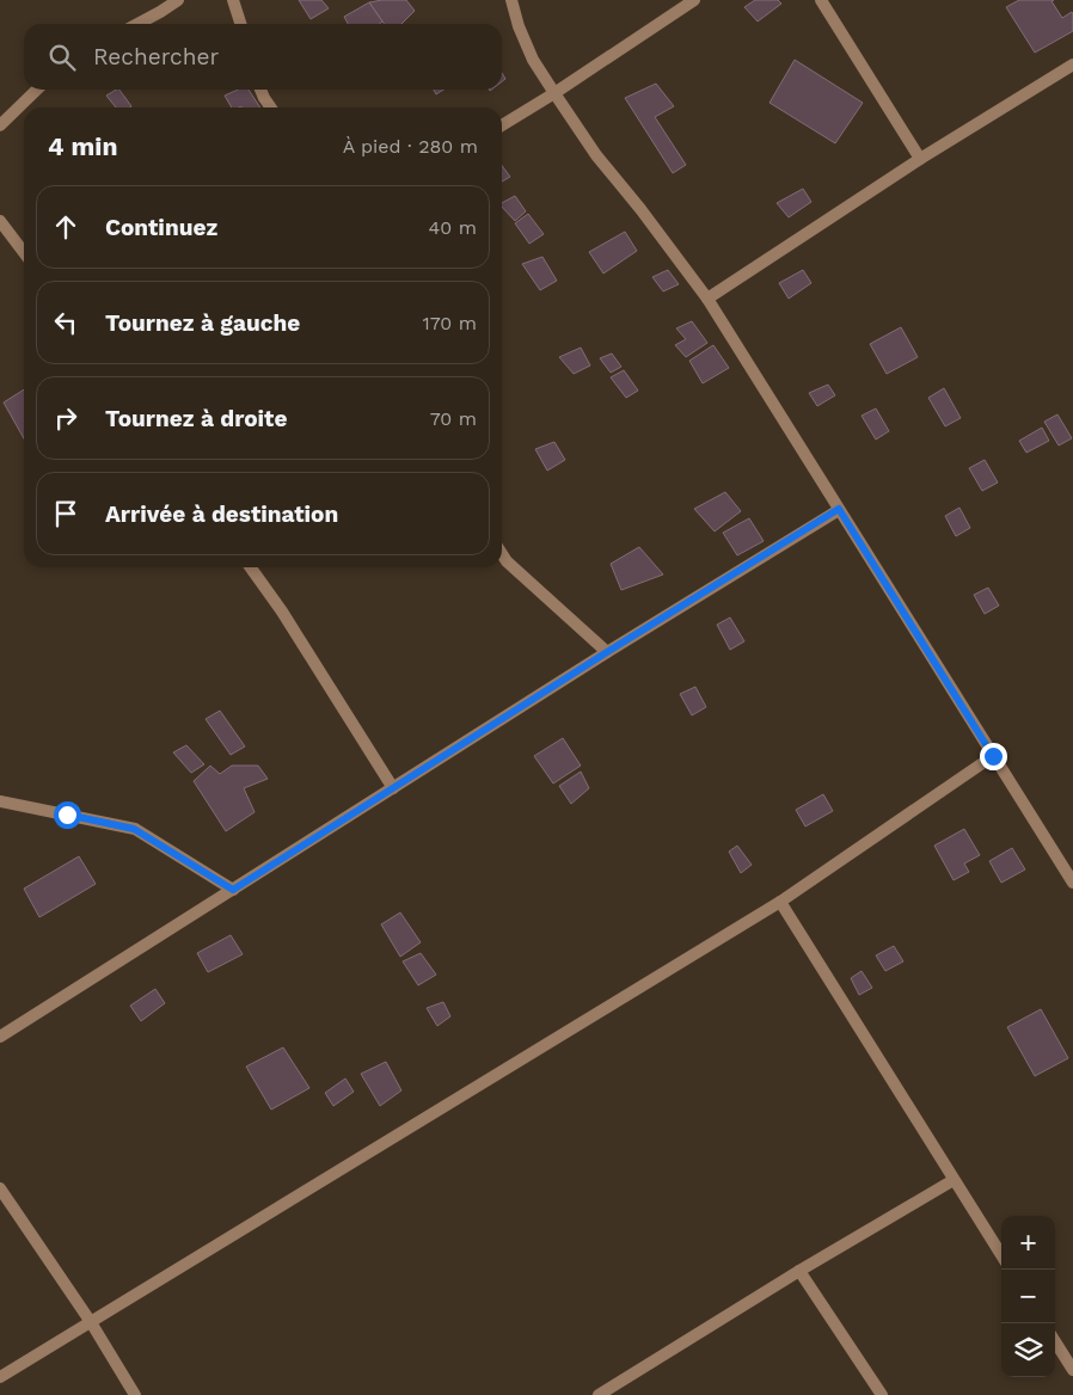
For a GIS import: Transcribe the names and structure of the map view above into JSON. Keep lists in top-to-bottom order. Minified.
{"page":{"search":"Rechercher","heading":["4 min","À pied · 280 m"],"list":[["Continuez","40 m"],["Tournez à gauche","170 m"],["Tournez à droite","70 m"],"Arrivée à destination"],"map_buttons":["+","−"]}}
